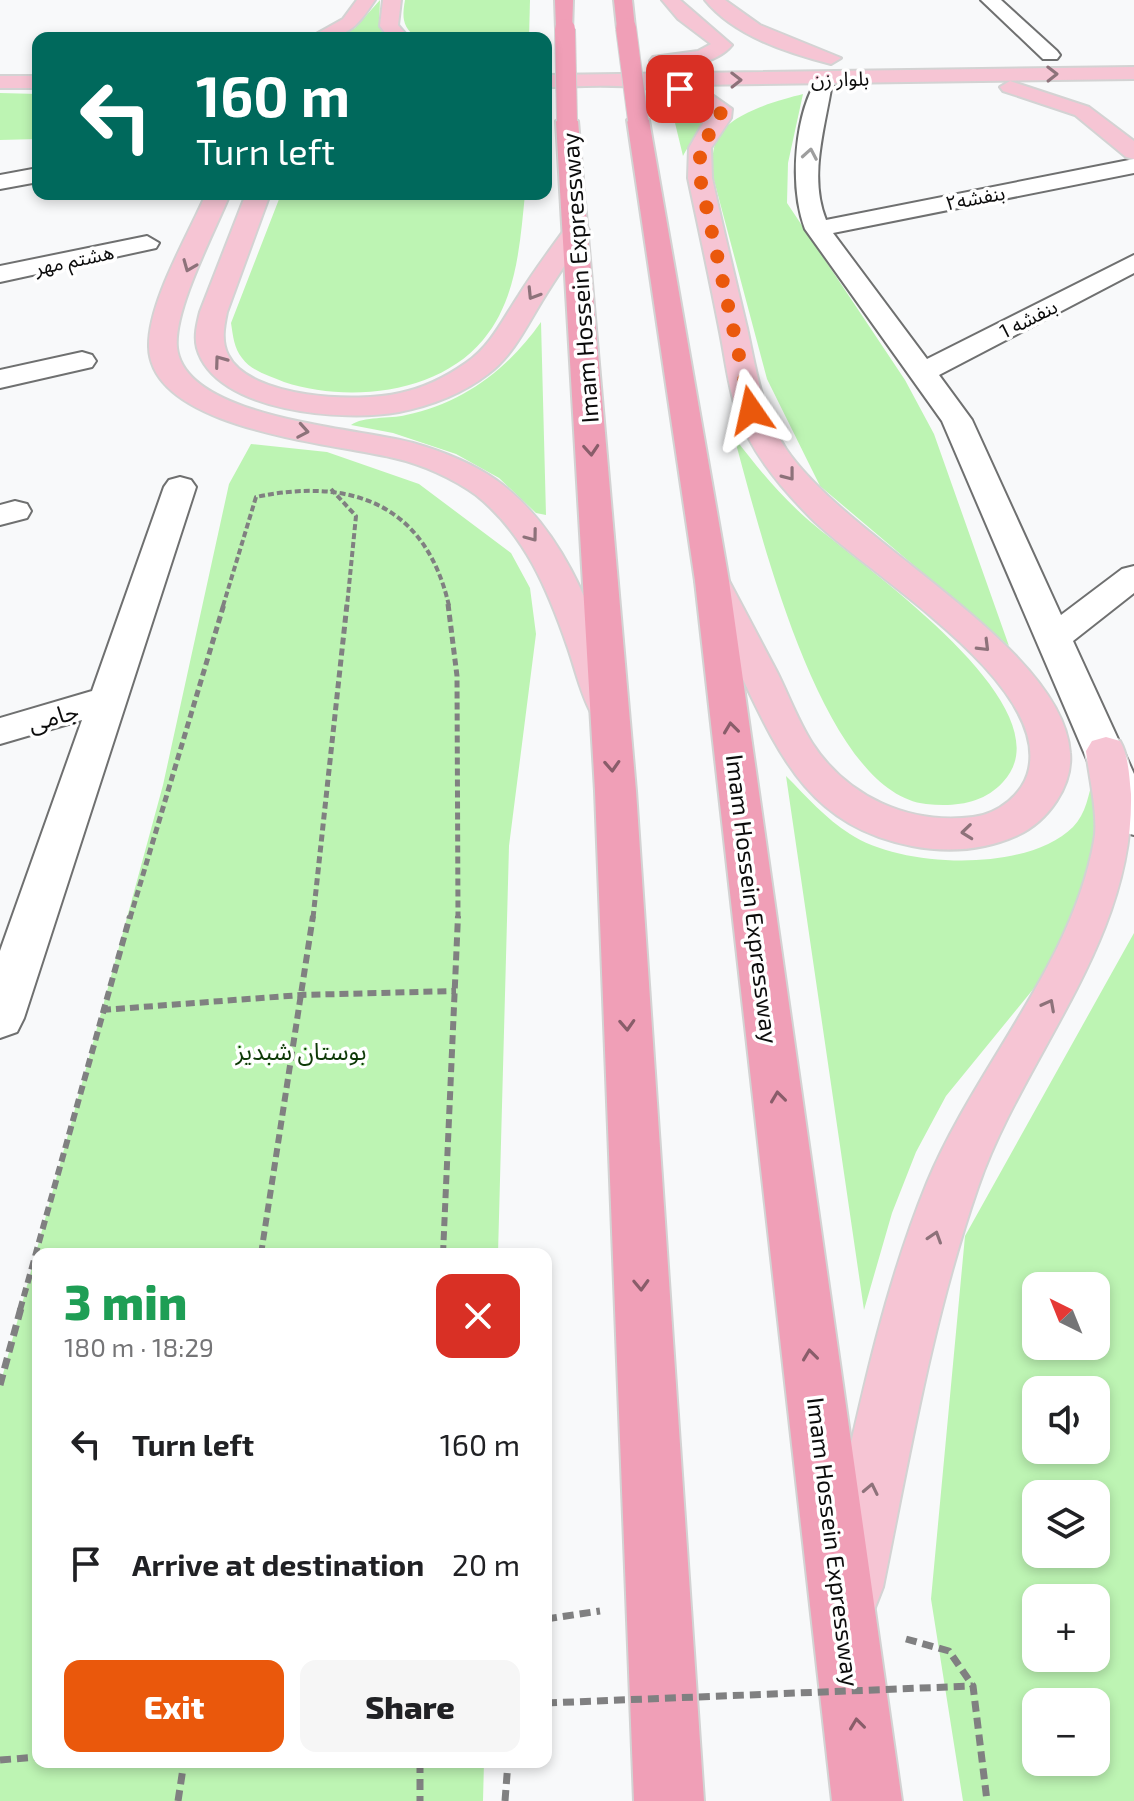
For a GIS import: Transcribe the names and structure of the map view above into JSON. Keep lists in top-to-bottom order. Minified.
{"streets":{"highway":["Imam Hossein Expressway"],"main road":["بلوار زن"],"street":["بنفشه۲","هشتم مهر","بنفشه 1","جامی"]},"crossings":[["بلوار زن","Imam Hossein Expressway"]],"parks":["بوستان شبدیز"],"north":"top left","page":{"turn":["160 m","Turn left"],"heading":["3 min","180 m · 18:29"],"map_buttons":["+","−"],"list":[{"name":"Turn left","value":"160 m"},{"name":"Arrive at destination","value":"20 m"}],"buttons":["Exit","Share"]}}
